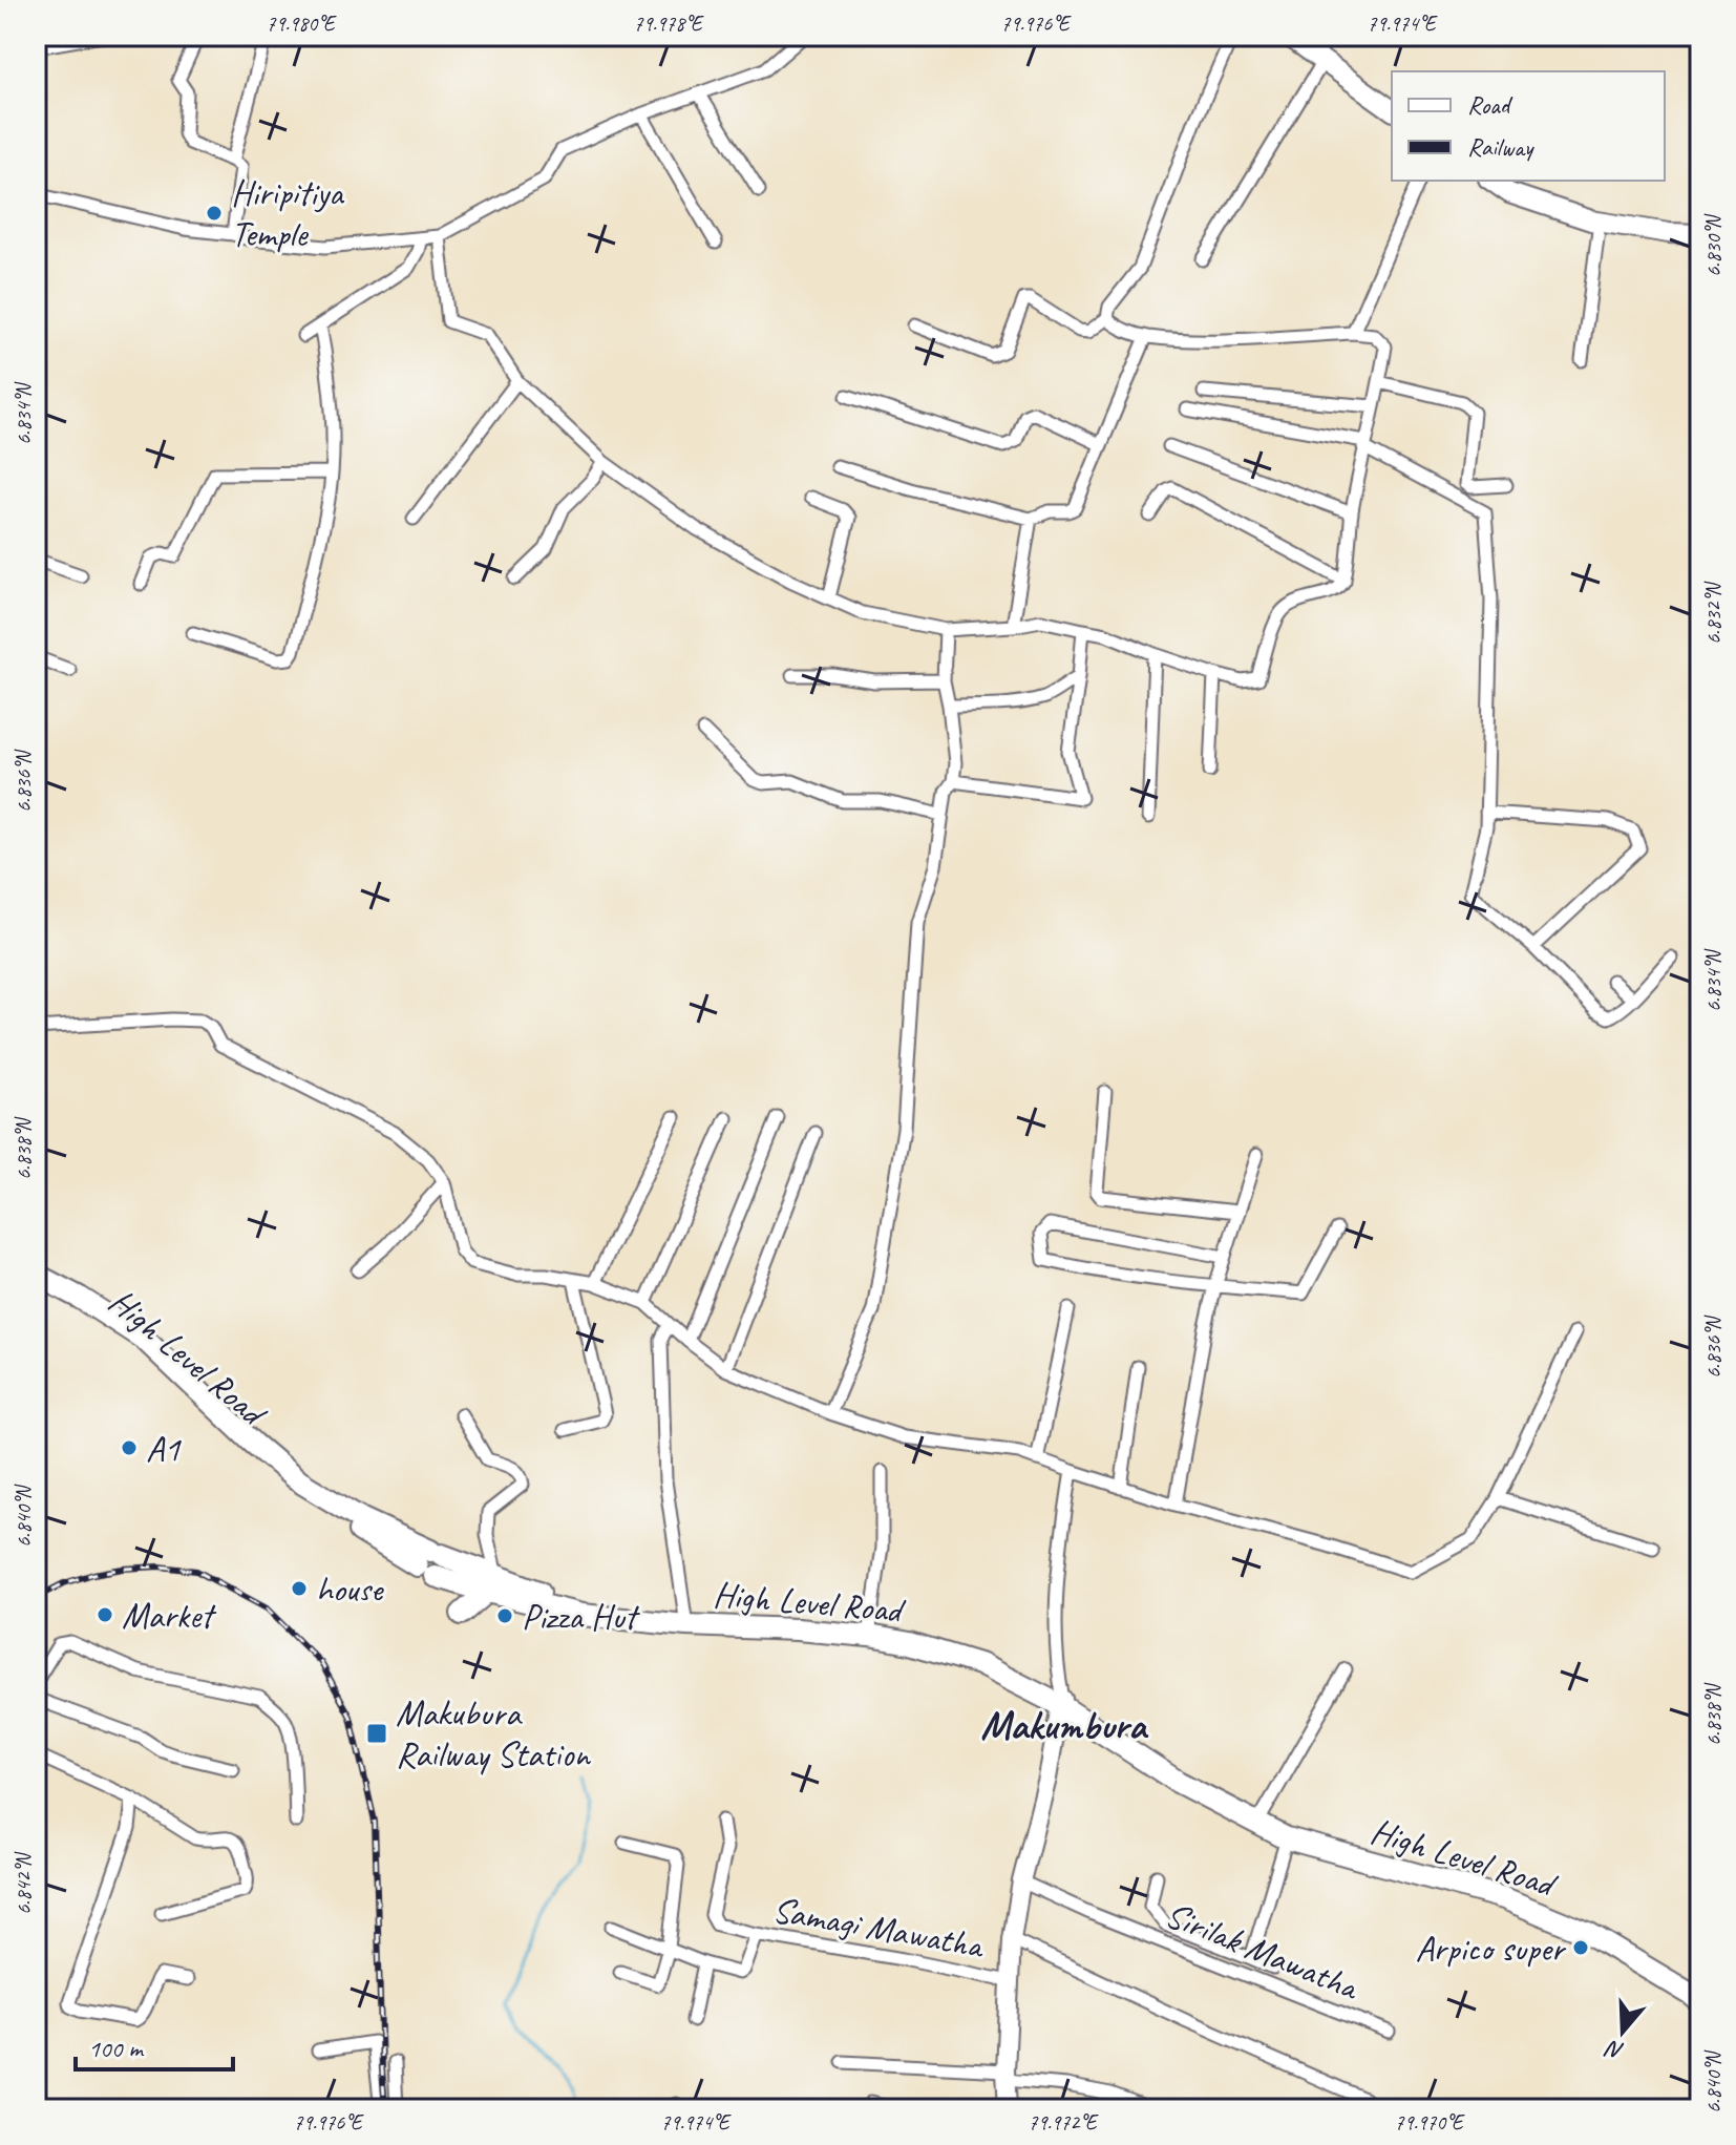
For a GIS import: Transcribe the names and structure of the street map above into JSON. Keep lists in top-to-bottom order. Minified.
{"streets":{"highway":["High Level Road"],"street":["Samagi Mawatha","Sirilak Mawatha"]},"districts":["Makumbura"],"places":{"other":["Hiripitiya Temple","A1","house","Market","Pizza Hut","Arpico super"],"transit":["Makubura Railway Station"]},"legend":["Road","Railway"],"scale_bar":"100 m","north":"bottom","coordinates":["79.980°E","79.978°E","79.976°E","79.974°E","6.830°N","6.834°N","6.832°N","6.836°N","6.838°N","6.840°N","6.842°N","79.972°E","79.970°E"]}
